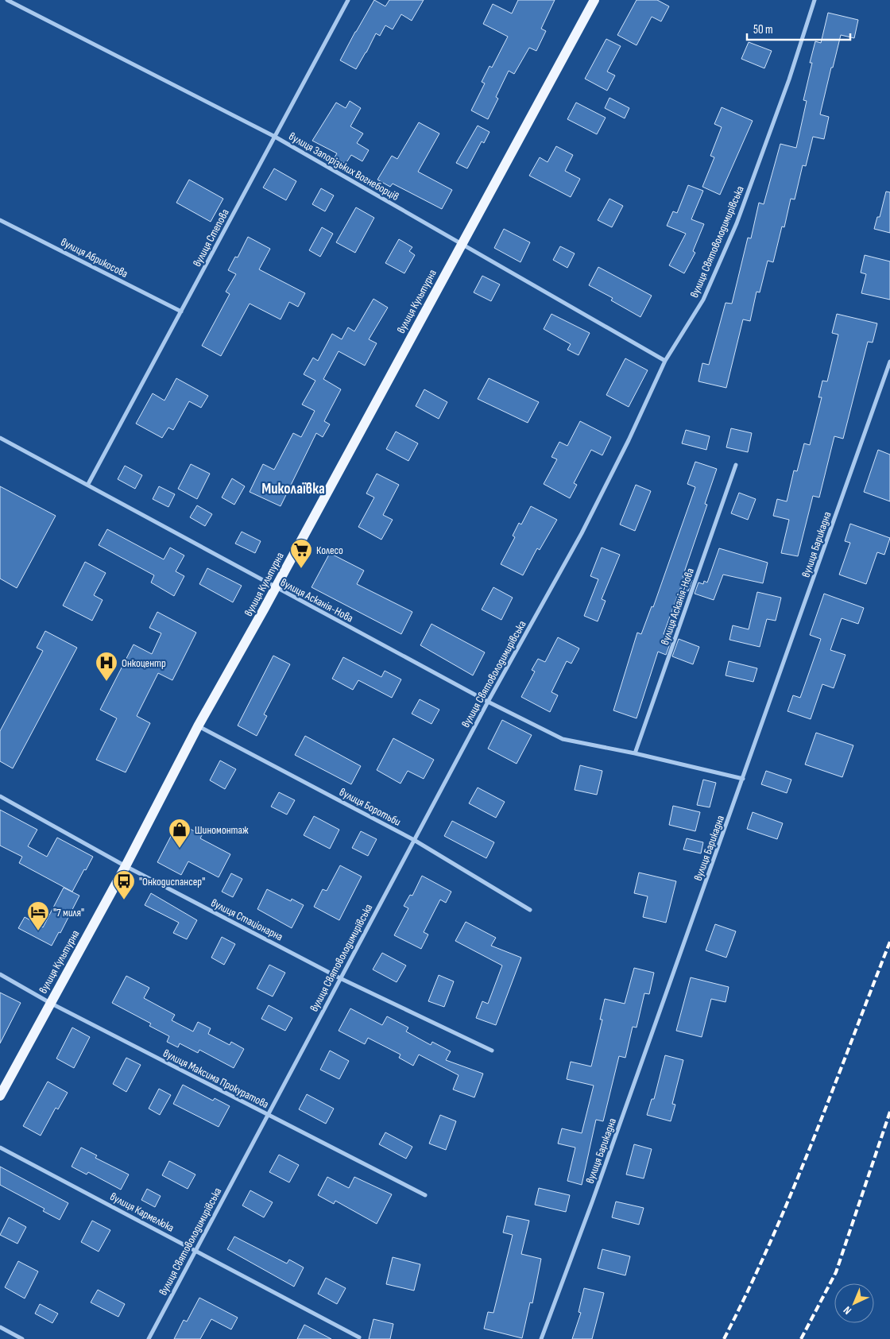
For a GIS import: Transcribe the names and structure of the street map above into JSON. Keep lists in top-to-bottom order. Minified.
{"streets":{"main road":["вулиця Культурна"],"street":["вулиця Запорізьких Вогнеборців","вулиця Степова","вулиця Святоволодимирівська","вулиця Абрикосова","вулиця Барикадна","вулиця Асканія-Нова","вулиця Боротьби","вулиця Стаціонарна","вулиця Максима Прокуратова","вулиця Кармелюка"]},"crossings":[["вулиця Запорізьких Вогнеборців","вулиця Степова"],["вулиця Запорізьких Вогнеборців","вулиця Святоволодимирівська"],["вулиця Запорізьких Вогнеборців","вулиця Культурна"],["вулиця Степова","вулиця Абрикосова"],["вулиця Степова","вулиця Асканія-Нова"],["вулиця Святоволодимирівська","вулиця Асканія-Нова"],["вулиця Святоволодимирівська","вулиця Боротьби"],["вулиця Святоволодимирівська","вулиця Стаціонарна"],["вулиця Святоволодимирівська","вулиця Максима Прокуратова"],["вулиця Святоволодимирівська","вулиця Кармелюка"],["вулиця Культурна","вулиця Асканія-Нова"],["вулиця Культурна","вулиця Боротьби"],["вулиця Культурна","вулиця Стаціонарна"],["вулиця Культурна","вулиця Максима Прокуратова"],["вулиця Барикадна","вулиця Асканія-Нова"]],"districts":["Миколаївка"],"places":{"supermarket":["Колесо"],"hospital":["Онкоцентр"],"shop":["Шиномонтаж"],"bus stop":["\"Онкодиспансер\""],"hotel":["\"7 миля\""]},"scale_bar":"50 m","north":"bottom left"}
